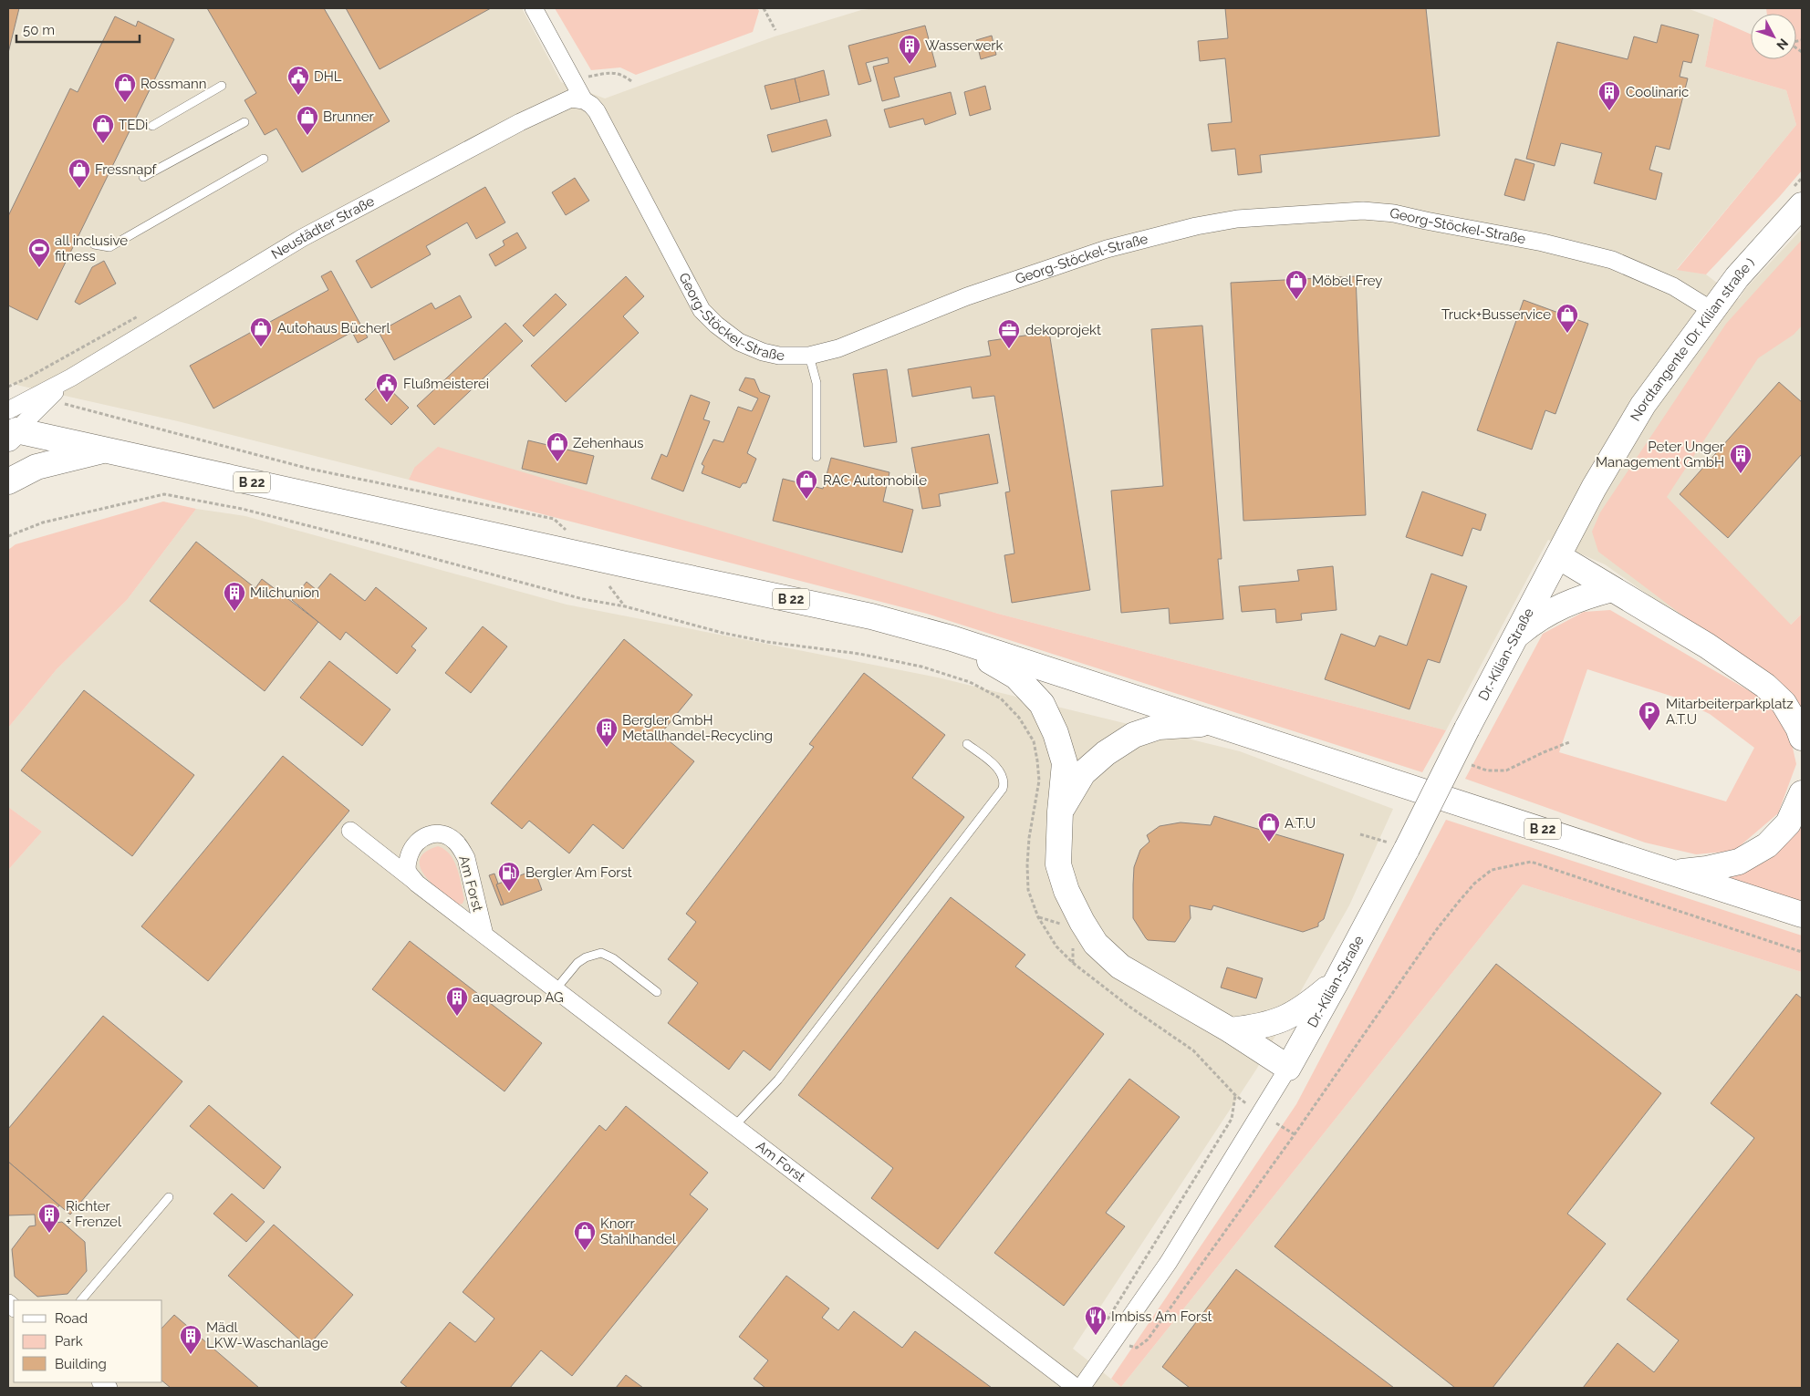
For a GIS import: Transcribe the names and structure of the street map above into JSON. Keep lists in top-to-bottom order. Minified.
{"streets":{"main road":["Nordtangente (Dr. Kilian straße )","B 22","Dr.-Kilian-Straße"],"street":["Georg-Stöckel-Straße","Neustädter Straße","Am Forst"]},"crossings":[["Georg-Stöckel-Straße","Neustädter Straße"],["Georg-Stöckel-Straße","Nordtangente (Dr. Kilian straße )"],["Neustädter Straße","B 22"],["Nordtangente (Dr. Kilian straße )","Dr.-Kilian-Straße"]],"places":{"building":["Wasserwerk","Coolinaric","Peter Unger Management GmbH","Milchunion","Bergler GmbH Metallhandel-Recycling","aquagroup AG","Richter + Frenzel","Mädl LKW-Waschanlage"],"public building":["DHL","Flußmeisterei"],"shop":["Rossmann","Brunner","TEDi","Fressnapf","Möbel Frey","Truck+Busservice","Autohaus Bücherl","Zehenhaus","RAC Automobile","A.T.U","Knorr Stahlhandel"],"sports":["all inclusive fitness"],"office":["dekoprojekt"],"parking":["Mitarbeiterparkplatz A.T.U"],"fuel station":["Bergler Am Forst"],"restaurant":["Imbiss Am Forst"]},"legend":["Road","Park","Building"],"scale_bar":"50 m","north":"bottom right"}
